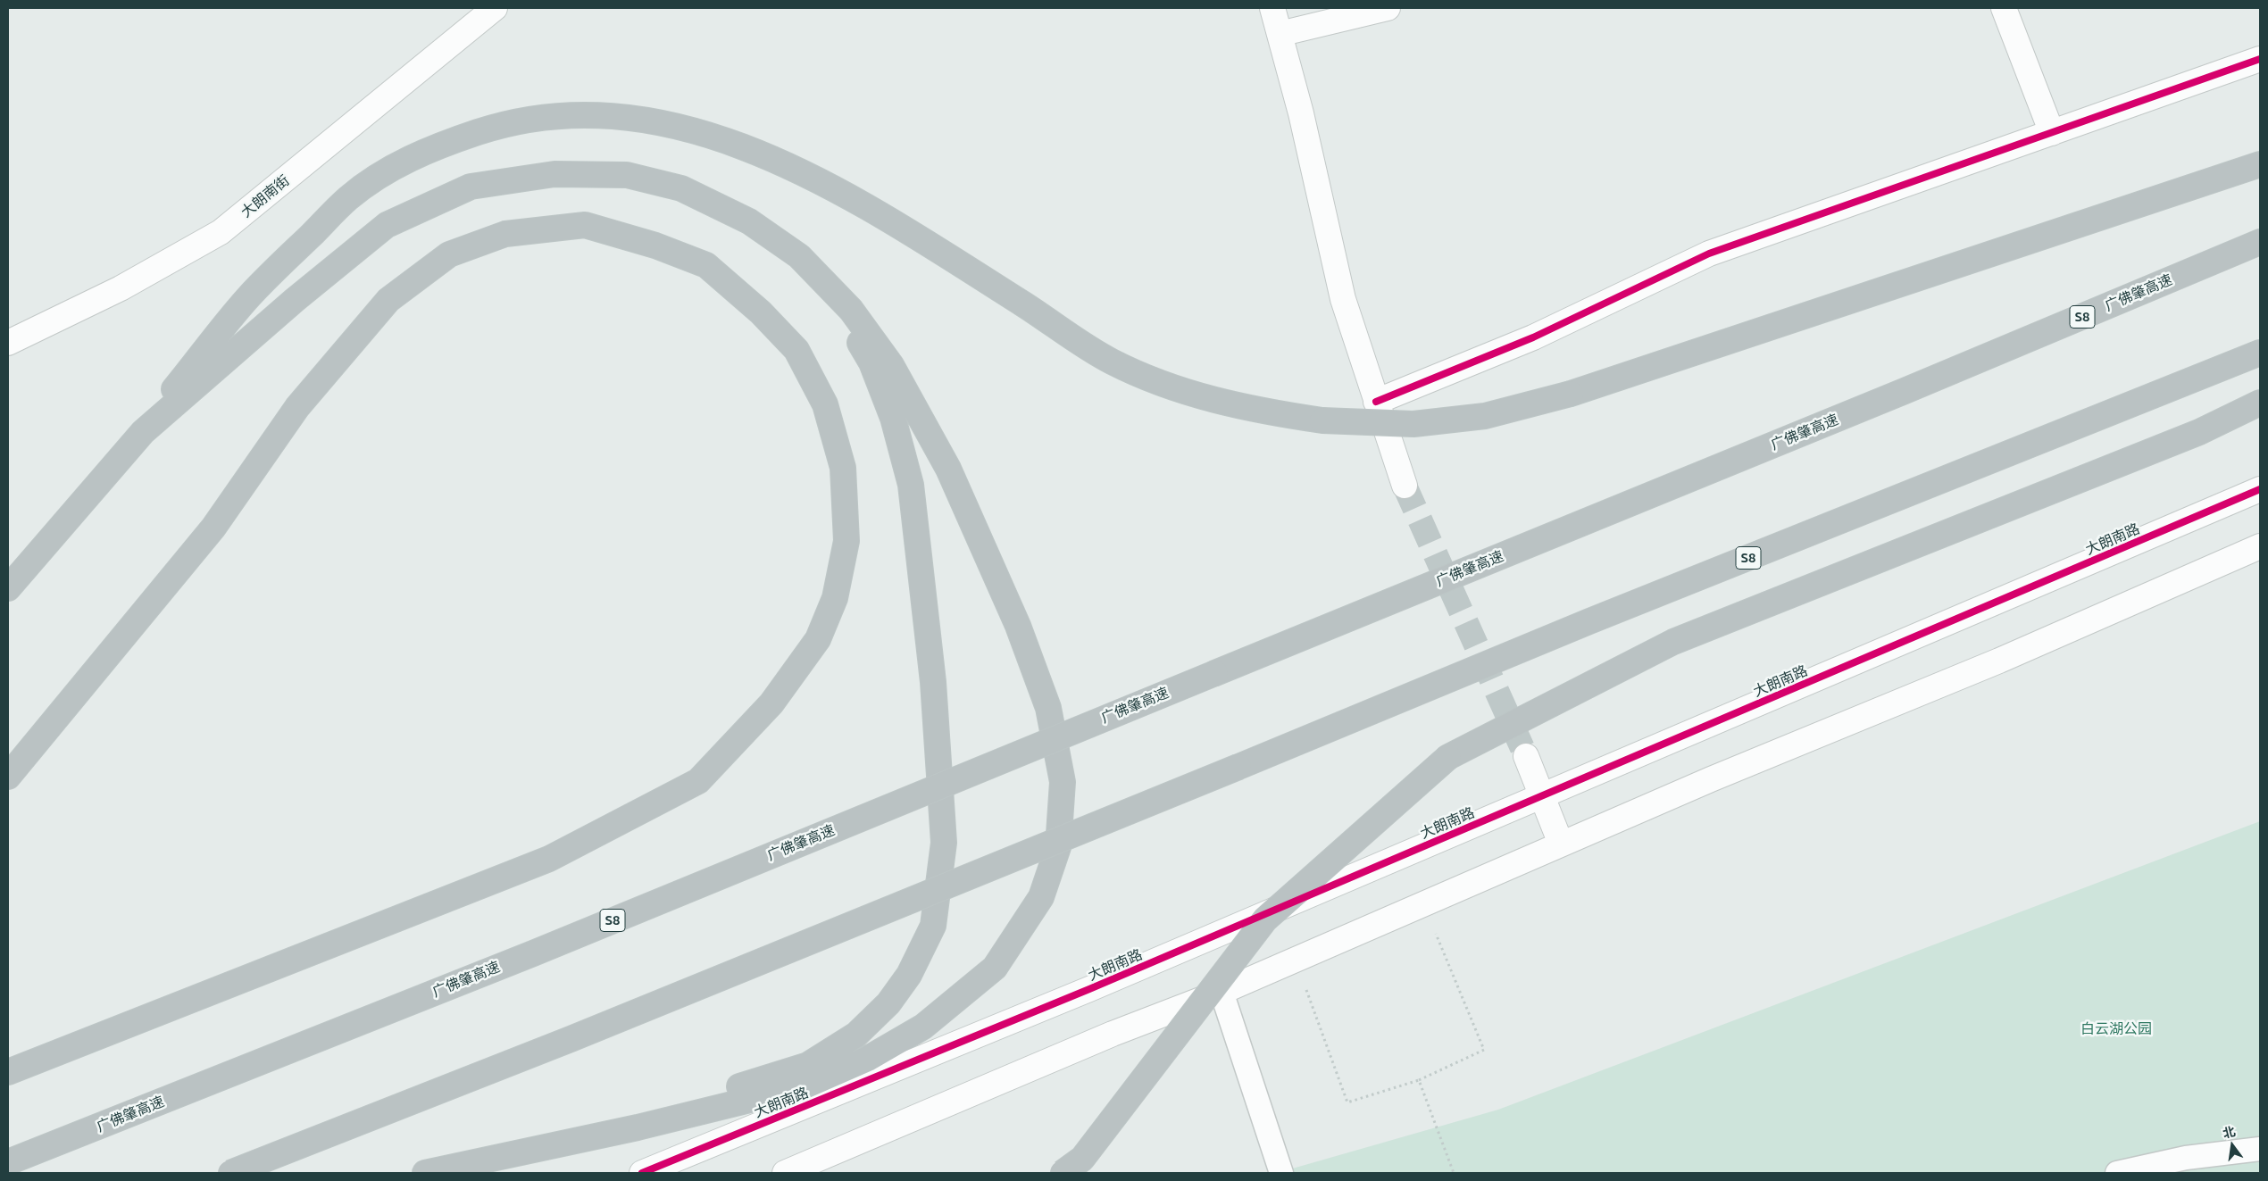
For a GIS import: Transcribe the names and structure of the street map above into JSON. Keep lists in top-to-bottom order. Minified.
{"streets":{"highway":["广佛肇高速","S8"],"street":["大朗南街","大朗南路"]},"parks":["白云湖公园"],"north":"top"}
